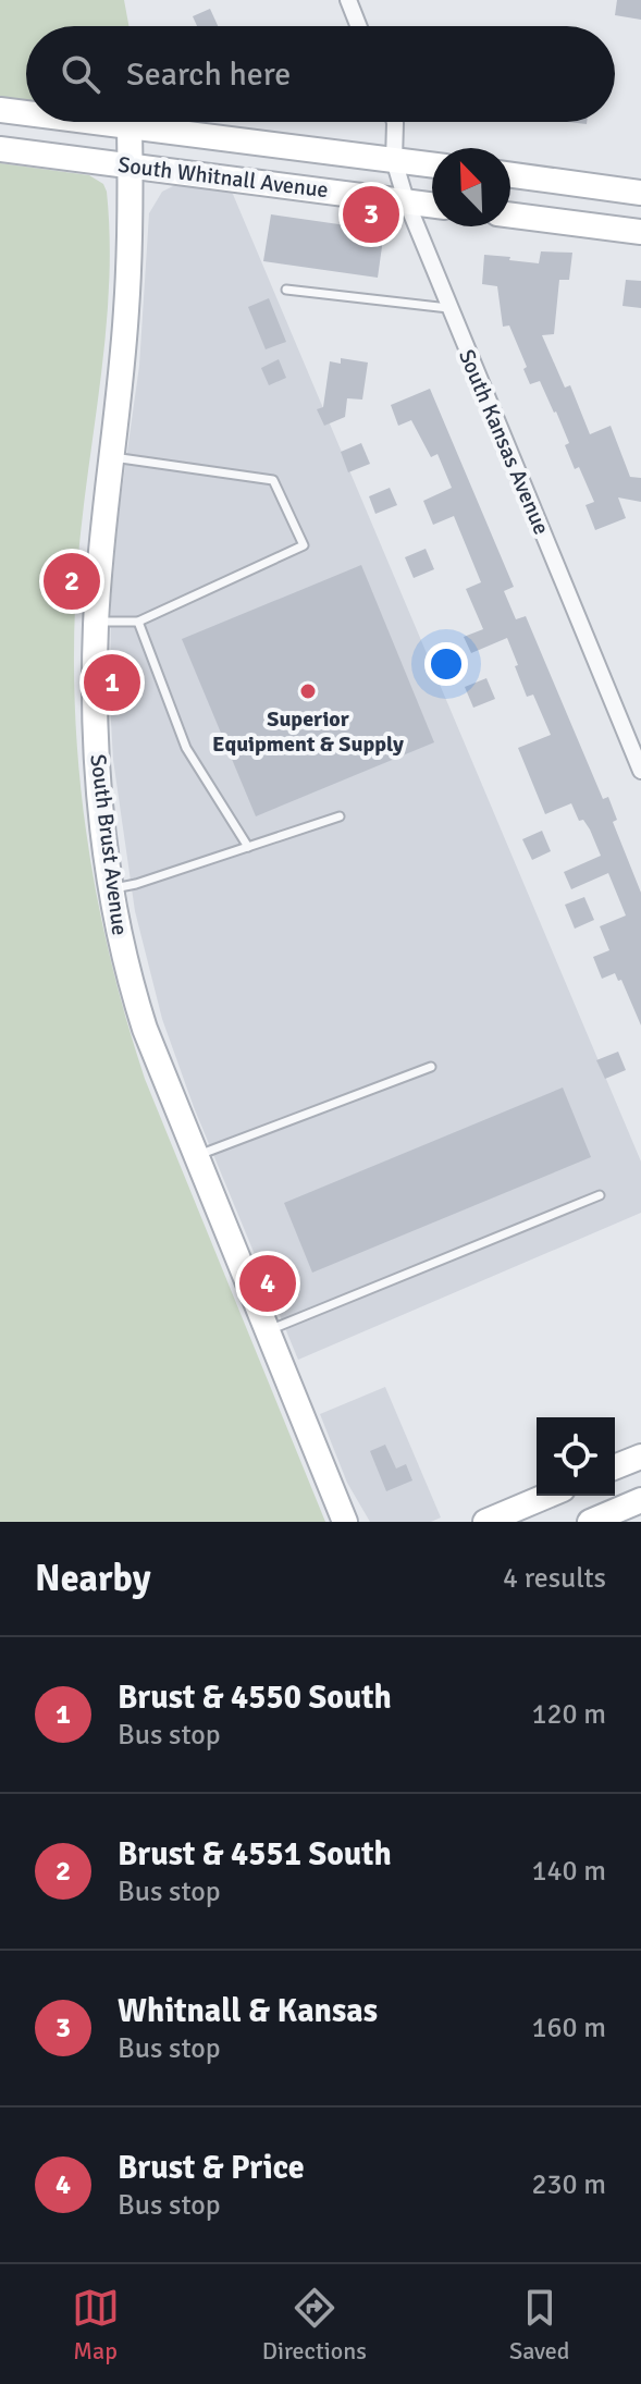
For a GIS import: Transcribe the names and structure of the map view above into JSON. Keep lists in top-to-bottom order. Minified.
{"streets":{"street":["South Whitnall Avenue","South Kansas Avenue","South Brust Avenue"]},"crossings":[["South Whitnall Avenue","South Kansas Avenue"],["South Whitnall Avenue","South Brust Avenue"]],"places":["Superior Equipment & Supply"],"north":"top left","page":{"search":"Search here","pins":["3","2","1","4"],"heading":["Nearby","4 results"],"list":[{"mark":"1","name":"Brust & 4550 South","note":"Bus stop","value":"120 m"},{"mark":"2","name":"Brust & 4551 South","note":"Bus stop","value":"140 m"},{"mark":"3","name":"Whitnall & Kansas","note":"Bus stop","value":"160 m"},{"mark":"4","name":"Brust & Price","note":"Bus stop","value":"230 m"}],"nav":["Map","Directions","Saved"]}}
